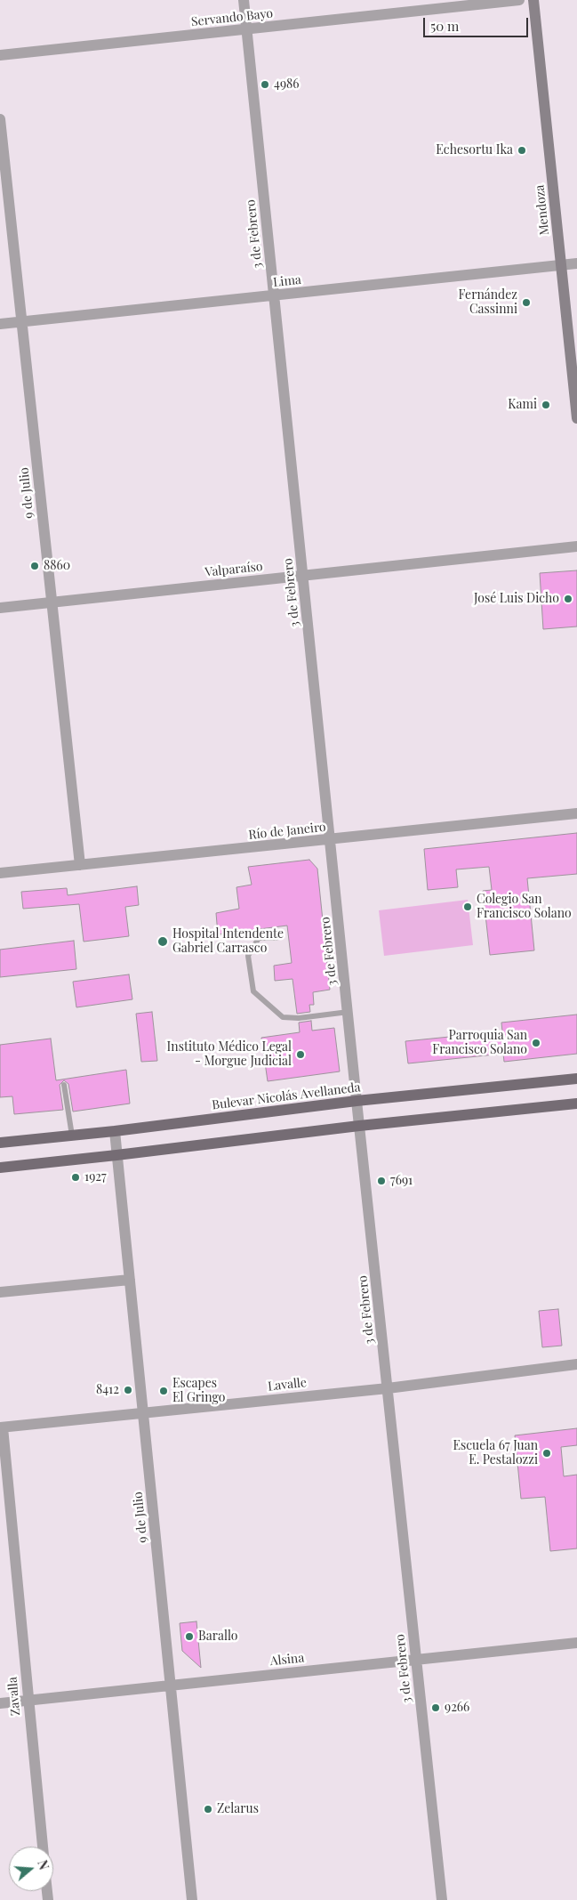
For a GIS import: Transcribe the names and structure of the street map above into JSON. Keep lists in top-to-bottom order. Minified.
{"streets":{"main road":["Mendoza","Bulevar Nicolás Avellaneda"],"street":["Servando Bayo","3 de Febrero","Lima","9 de Julio","Valparaíso","Río de Janeiro","Lavalle","Alsina","Zavalla"]},"crossings":[["Servando Bayo","3 de Febrero"],["Mendoza","Lima"],["3 de Febrero","Lima"],["3 de Febrero","Valparaíso"],["3 de Febrero","Río de Janeiro"],["3 de Febrero","Bulevar Nicolás Avellaneda"],["3 de Febrero","Lavalle"],["3 de Febrero","Alsina"],["Lima","9 de Julio"],["9 de Julio","Valparaíso"],["9 de Julio","Río de Janeiro"],["9 de Julio","Bulevar Nicolás Avellaneda"],["9 de Julio","Lavalle"],["9 de Julio","Alsina"],["Lavalle","Zavalla"],["Alsina","Zavalla"]],"places":["4986","Echesortu Ika","Fernández Cassinni","Kami","8860","José Luis Dicho","Colegio San Francisco Solano","Hospital Intendente Gabriel Carrasco","Parroquia San Francisco Solano","Instituto Médico Legal - Morgue Judicial","1927","7691","8412","Escapes El Gringo","Escuela 67 Juan E. Pestalozzi","Barallo","9266","Zelarus"],"scale_bar":"50 m","north":"right"}
